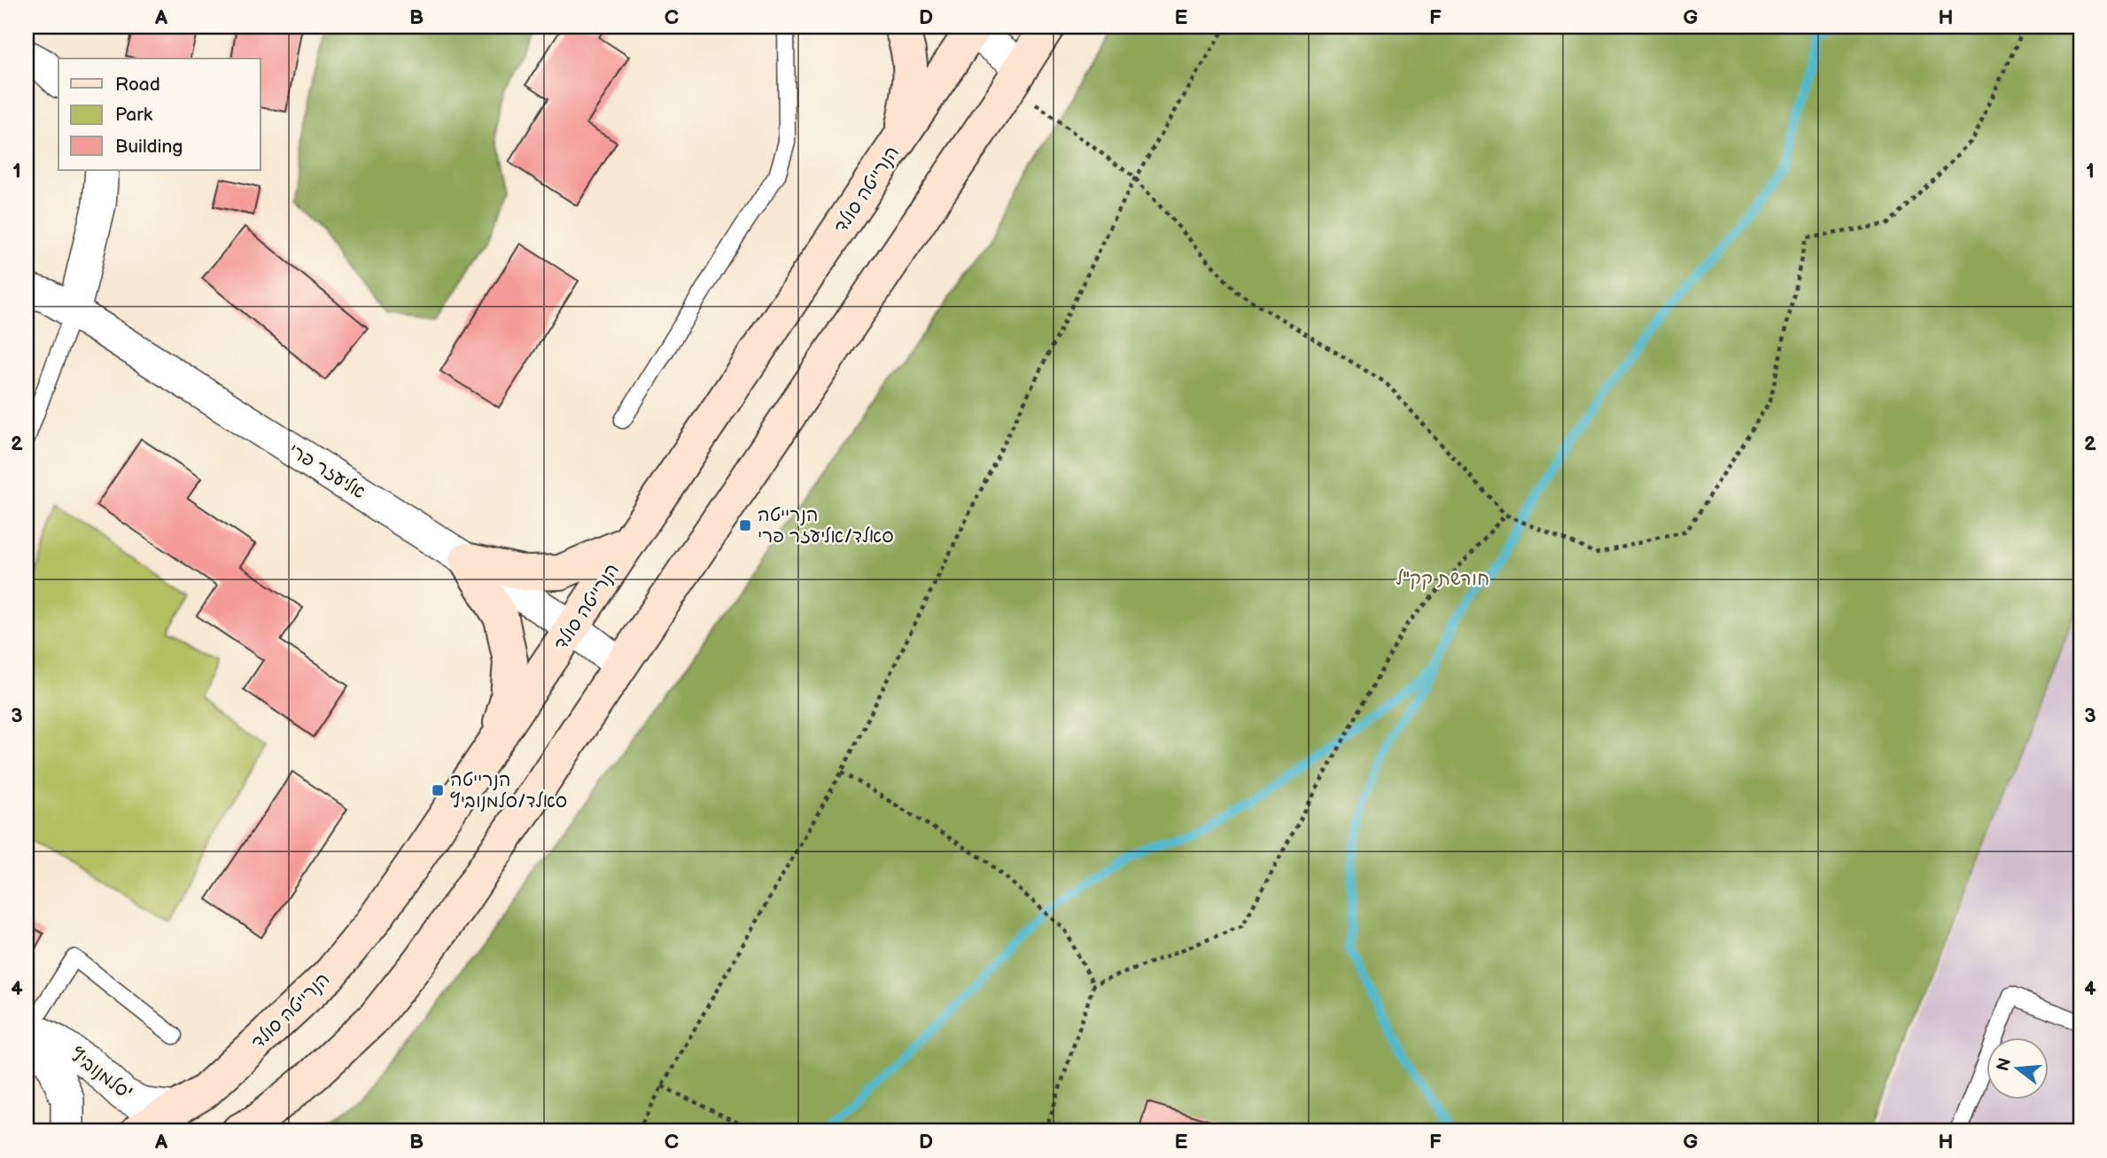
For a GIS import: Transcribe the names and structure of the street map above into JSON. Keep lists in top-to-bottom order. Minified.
{"streets":{"main road":["הנרייטה סולד"],"street":["אליעזר פרי","סלמנוביץ'"]},"crossings":[["הנרייטה סולד","אליעזר פרי"],["הנרייטה סולד","סלמנוביץ'"]],"parks":["חורשת קק\"ל"],"places":{"transit":["הנרייטה סאלד/אליעזר פרי","הנרייטה סאלד/סלמנוביץ"]},"legend":["Road","Park","Building"],"north":"left","grid":{"columns":["A","B","C","D","E","F","G","H"],"rows":["1","2","3","4"]}}
